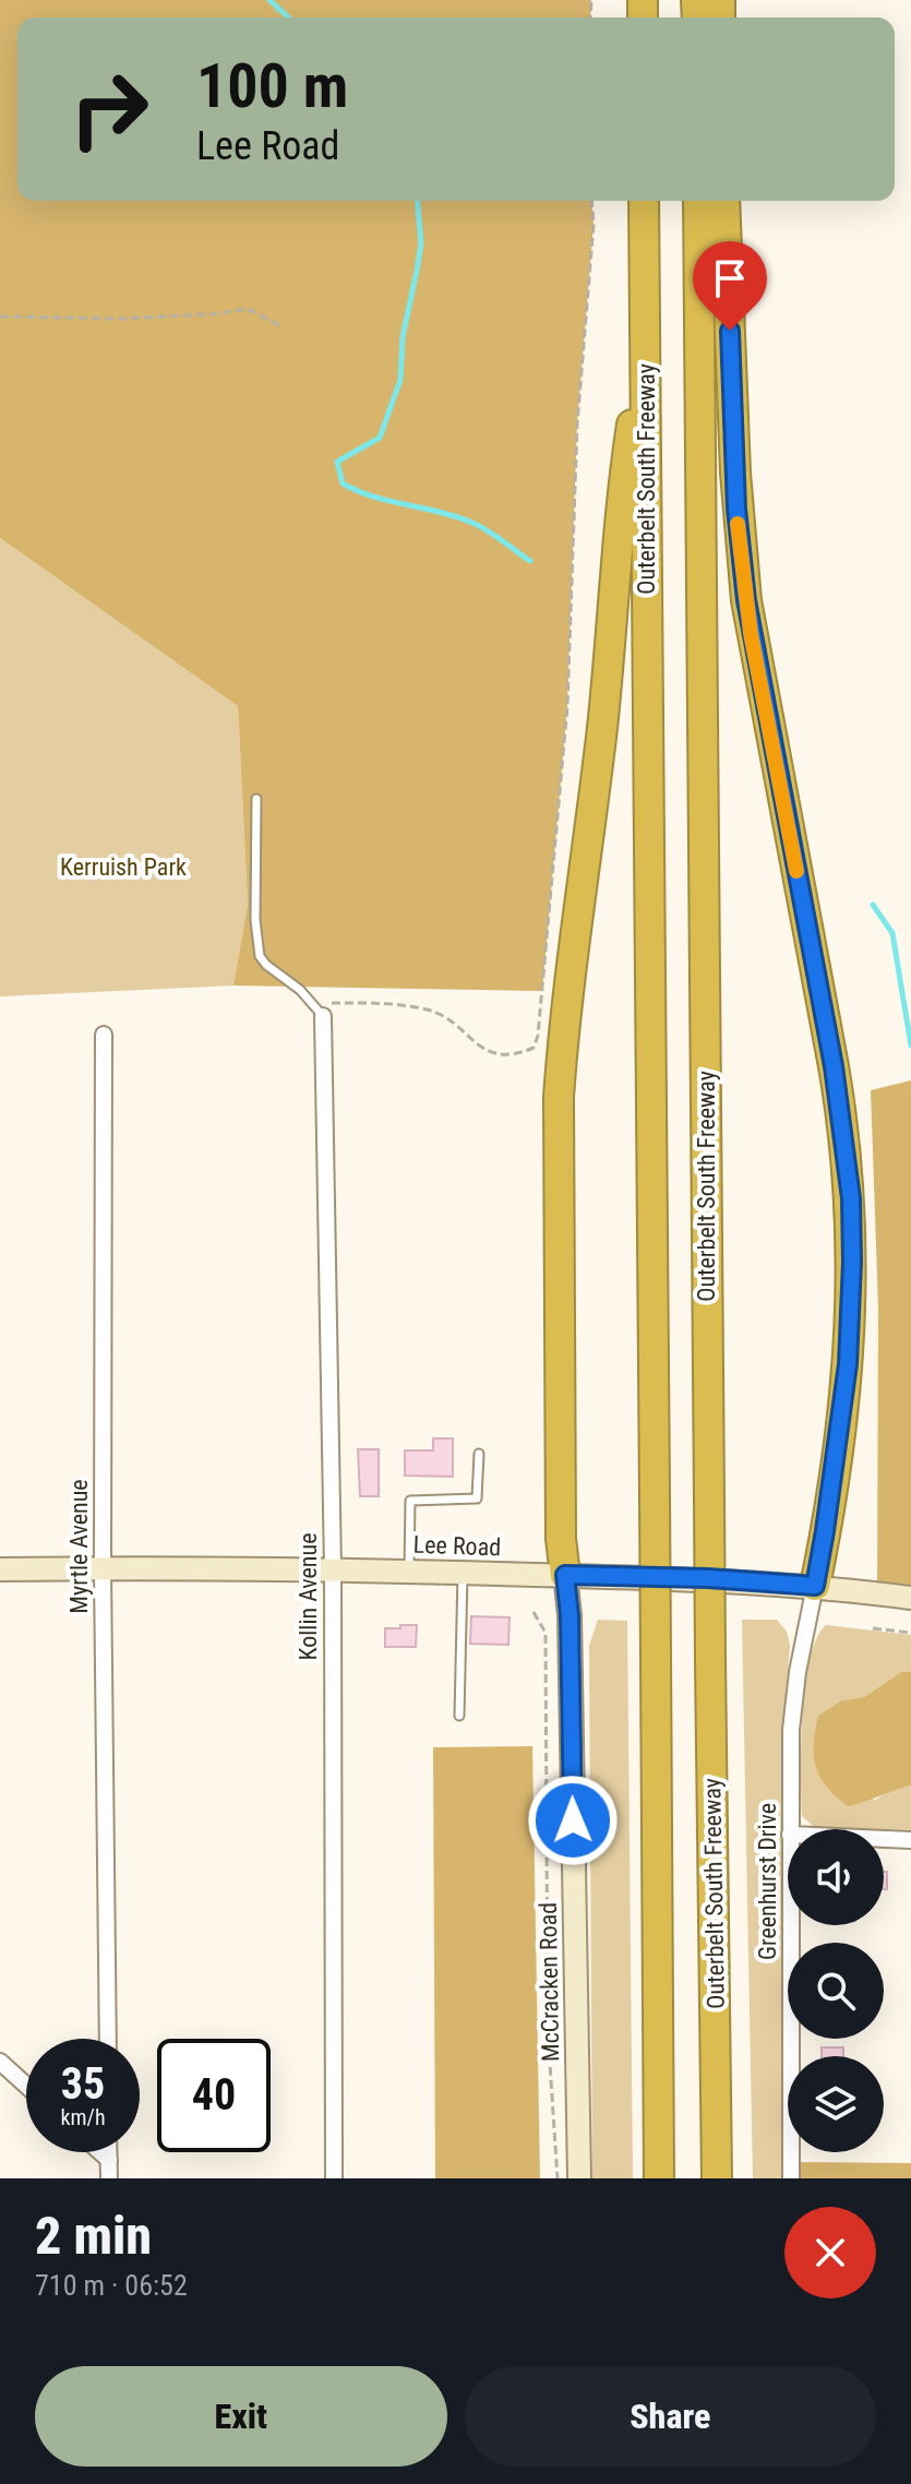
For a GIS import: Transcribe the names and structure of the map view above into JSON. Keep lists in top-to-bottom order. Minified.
{"streets":{"highway":["Outerbelt South Freeway"],"main road":["Lee Road","McCracken Road"],"street":["Myrtle Avenue","Kollin Avenue","Greenhurst Drive"]},"crossings":[["Lee Road","Myrtle Avenue"],["Lee Road","Kollin Avenue"],["Lee Road","Greenhurst Drive"],["Lee Road","McCracken Road"]],"parks":["Kerruish Park"],"page":{"turn":["100 m","Lee Road"],"speed":"35 km/h","limit":"40","heading":["2 min","710 m · 06:52"],"buttons":["Exit","Share"]}}
